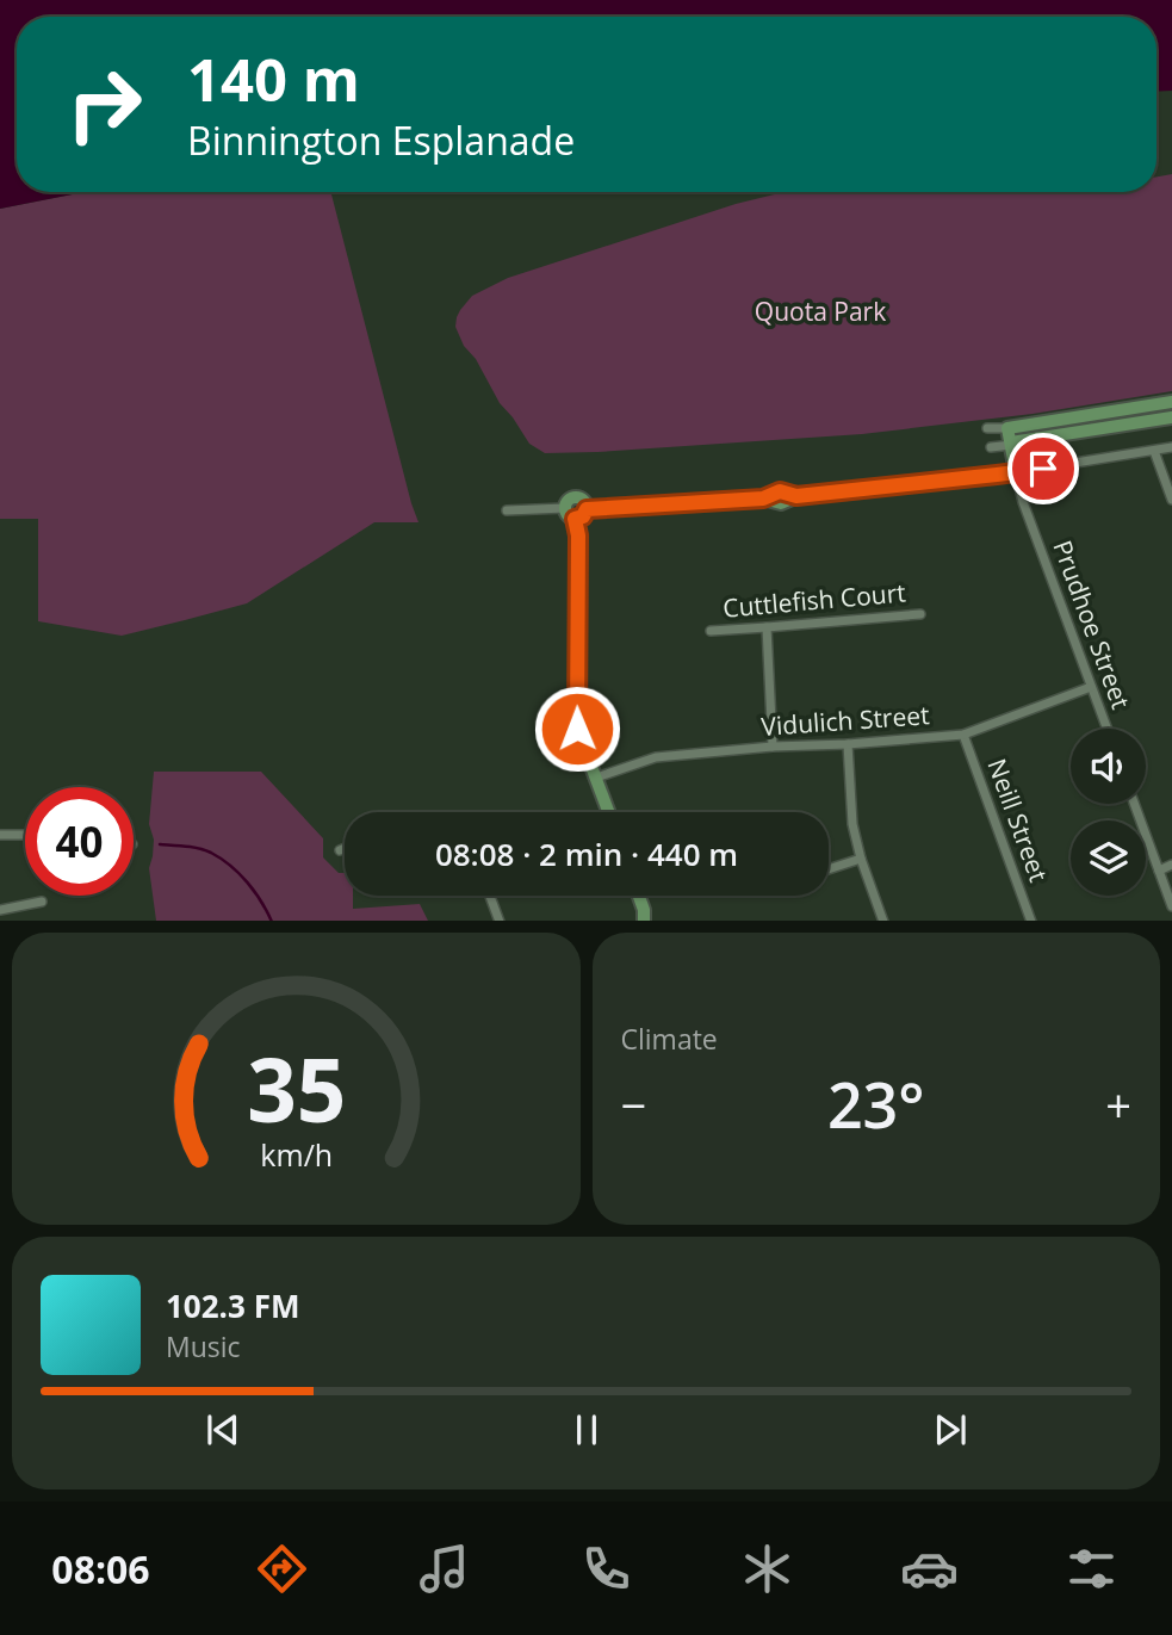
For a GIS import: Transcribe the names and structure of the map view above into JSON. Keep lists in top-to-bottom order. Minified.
{"streets":{"street":["Cuttlefish Court","Prudhoe Street","Vidulich Street","Neill Street"]},"crossings":[["Prudhoe Street","Vidulich Street"],["Vidulich Street","Neill Street"]],"parks":["Quota Park"],"page":{"turn":["140 m","Binnington Esplanade"],"limit":"40","trip":"08:08 · 2 min · 440 m","tile":"Climate","heat":["−","23°","+"],"song":["102.3 FM","Music"],"tabs":"08:06","gauge":["35","km/h"]}}
